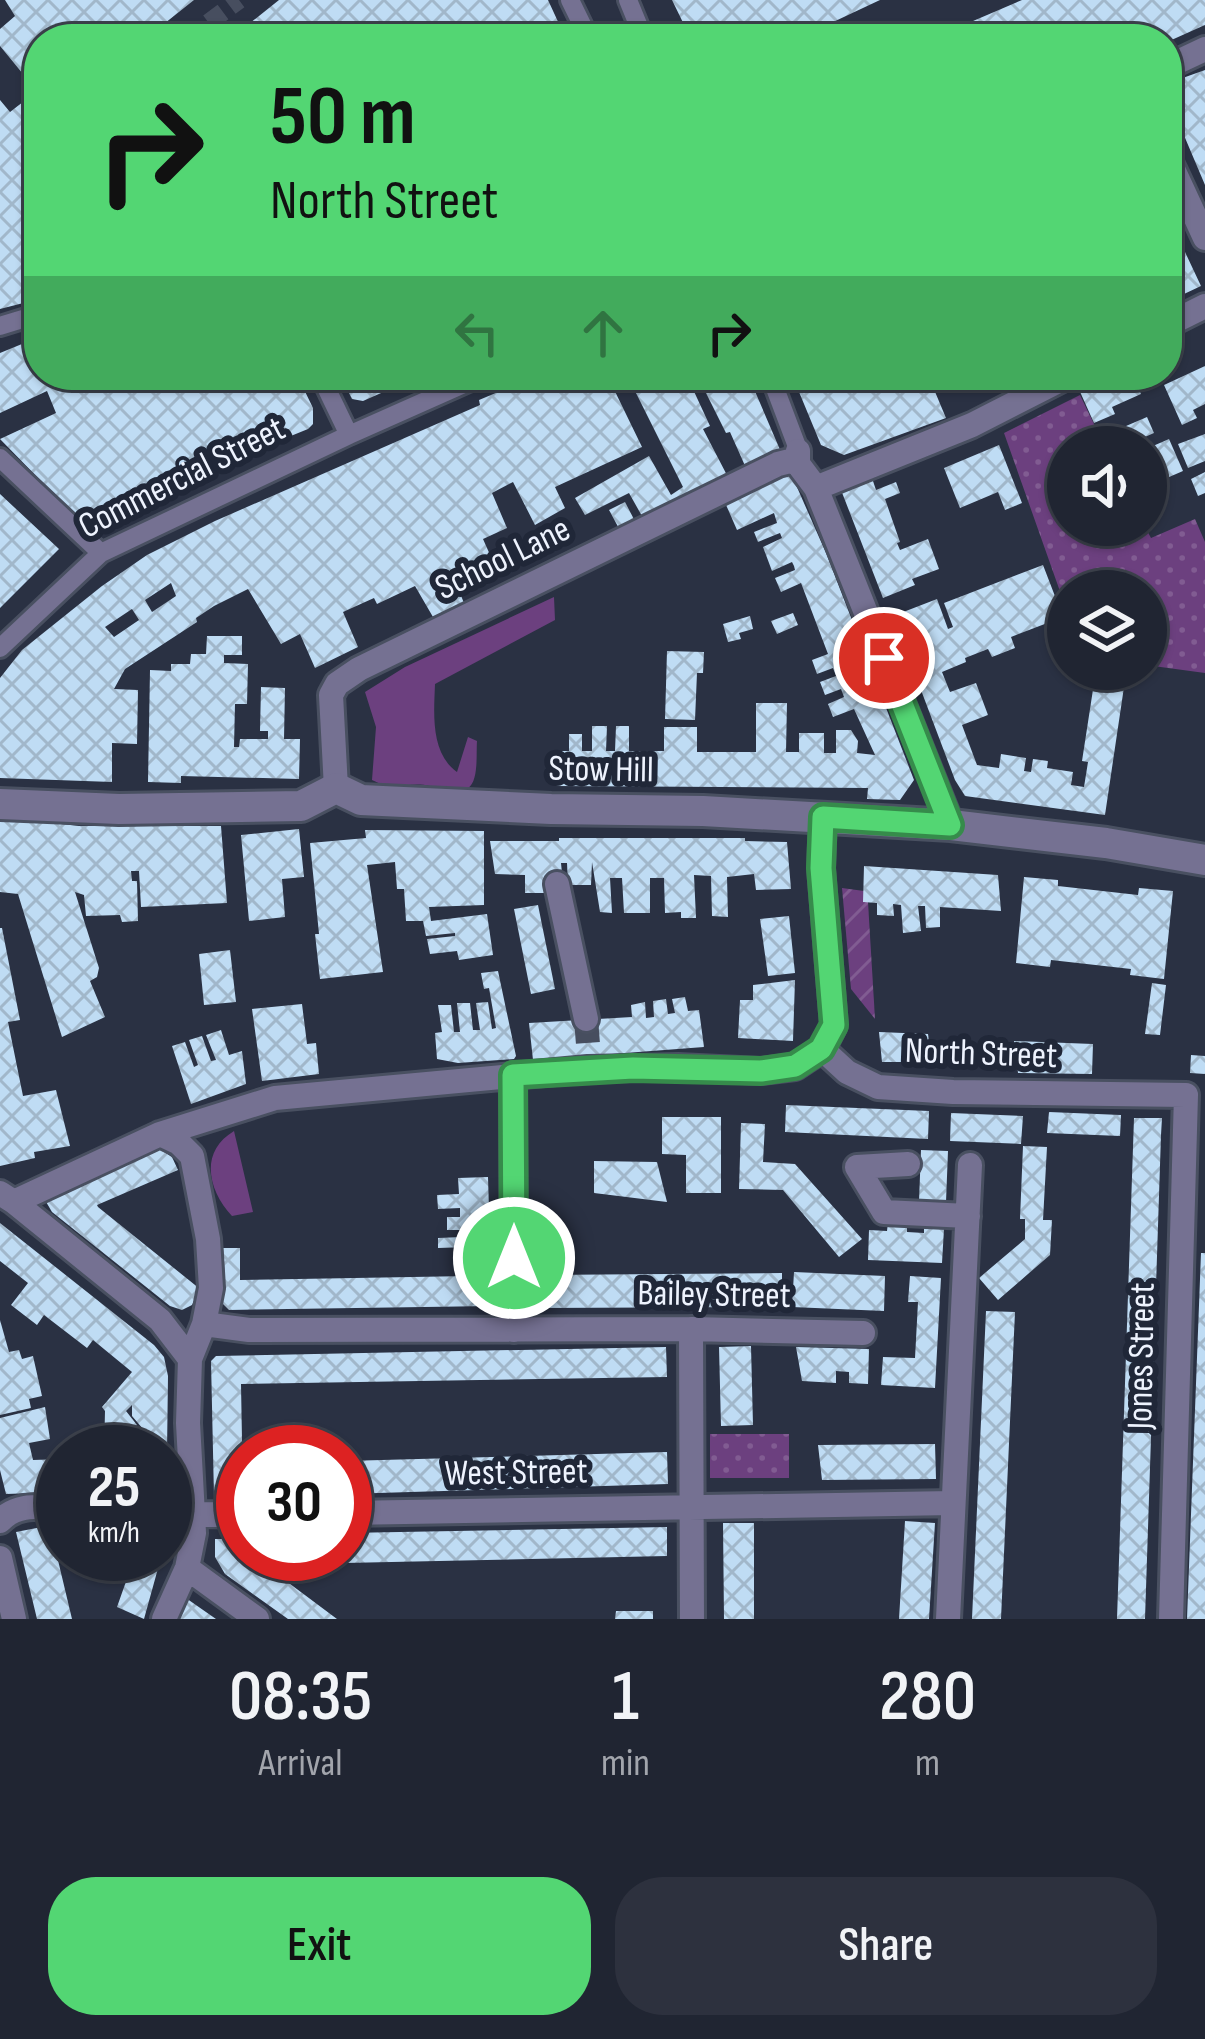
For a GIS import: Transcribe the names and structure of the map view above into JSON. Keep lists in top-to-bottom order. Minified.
{"streets":{"street":["Commercial Street","School Lane","Stow Hill","North Street","Bailey Street","Jones Street","West Street"]},"crossings":[["School Lane","Stow Hill"],["North Street","Jones Street"]],"page":{"turn":["50 m","North Street"],"speed":"25 km/h","limit":"30","eta":["08:35","Arrival","1","min","280","m"],"buttons":["Exit","Share"]}}
